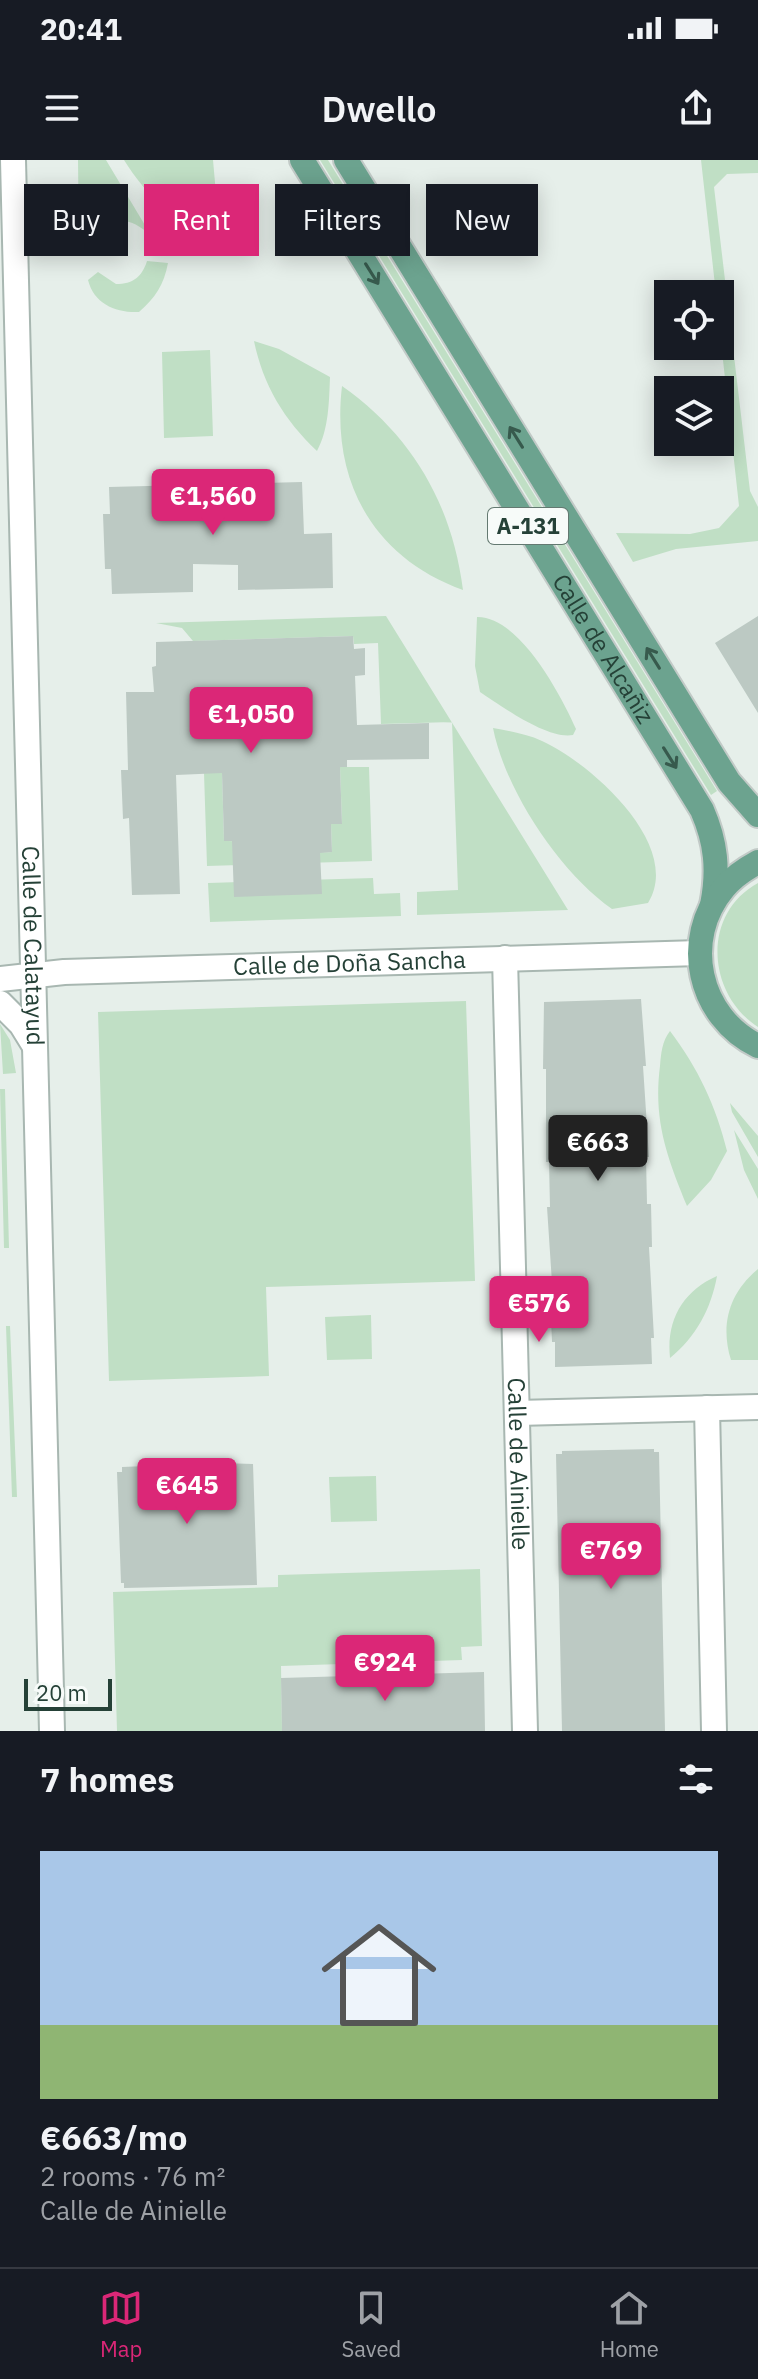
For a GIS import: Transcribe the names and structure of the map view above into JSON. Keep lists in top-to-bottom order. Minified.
{"streets":{"main road":["A-131","Calle de Alcañiz"],"street":["Calle de Calatayud","Calle de Doña Sancha","Calle de Ainielle"]},"crossings":[["A-131","Calle de Alcañiz"],["A-131","Calle de Doña Sancha"],["Calle de Calatayud","Calle de Doña Sancha"],["Calle de Doña Sancha","Calle de Ainielle"]],"scale_bar":"20 m","page":{"status":"20:41","header":"Dwello","chip":["Buy","Rent","Filters","New"],"price":["€1,560","€1,050","€663","€576","€645","€769","€924"],"scale":"20 m","heading":"7 homes","list":[{"name":"€663/mo","note":"2 rooms · 76 m² · Calle de Ainielle"}],"tabs":["Map","Saved","Home"]}}
